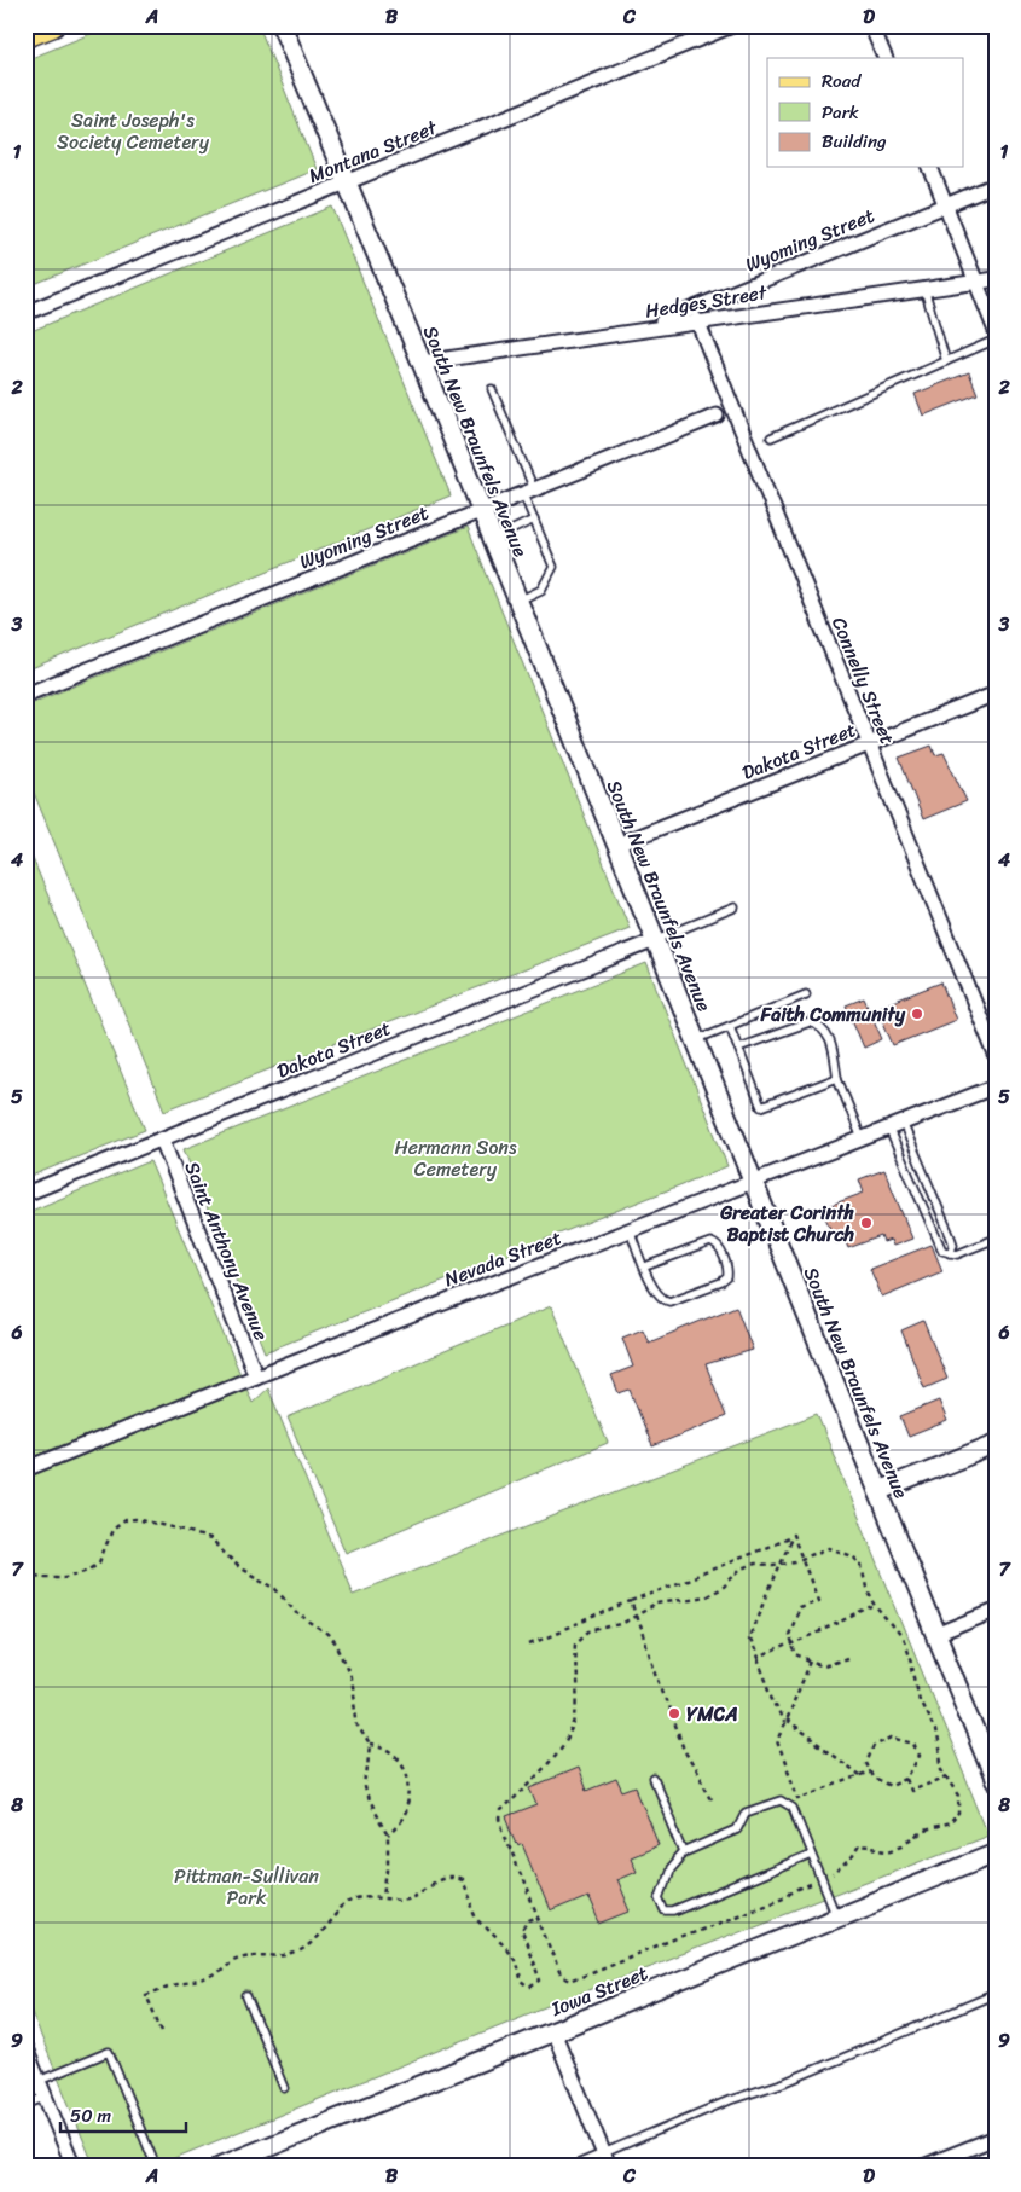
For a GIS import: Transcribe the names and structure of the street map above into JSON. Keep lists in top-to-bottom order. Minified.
{"streets":{"main road":["South New Braunfels Avenue","Iowa Street"],"street":["Montana Street","Wyoming Street","Hedges Street","Connelly Street","Dakota Street","Saint Anthony Avenue","Nevada Street"]},"crossings":[["Montana Street","South New Braunfels Avenue"],["Wyoming Street","Hedges Street"],["Wyoming Street","South New Braunfels Avenue"],["Hedges Street","South New Braunfels Avenue"],["Hedges Street","Connelly Street"],["South New Braunfels Avenue","Dakota Street"],["South New Braunfels Avenue","Nevada Street"],["Connelly Street","Dakota Street"],["Dakota Street","Saint Anthony Avenue"],["Saint Anthony Avenue","Nevada Street"]],"parks":["Saint Joseph's Society Cemetery","Hermann Sons Cemetery","Pittman-Sullivan Park"],"places":["Faith Community","Greater Corinth Baptist Church","YMCA"],"legend":["Road","Park","Building"],"scale_bar":"50 m","grid":{"columns":["A","B","C","D"],"rows":["1","2","3","4","5","6","7","8","9"]}}
